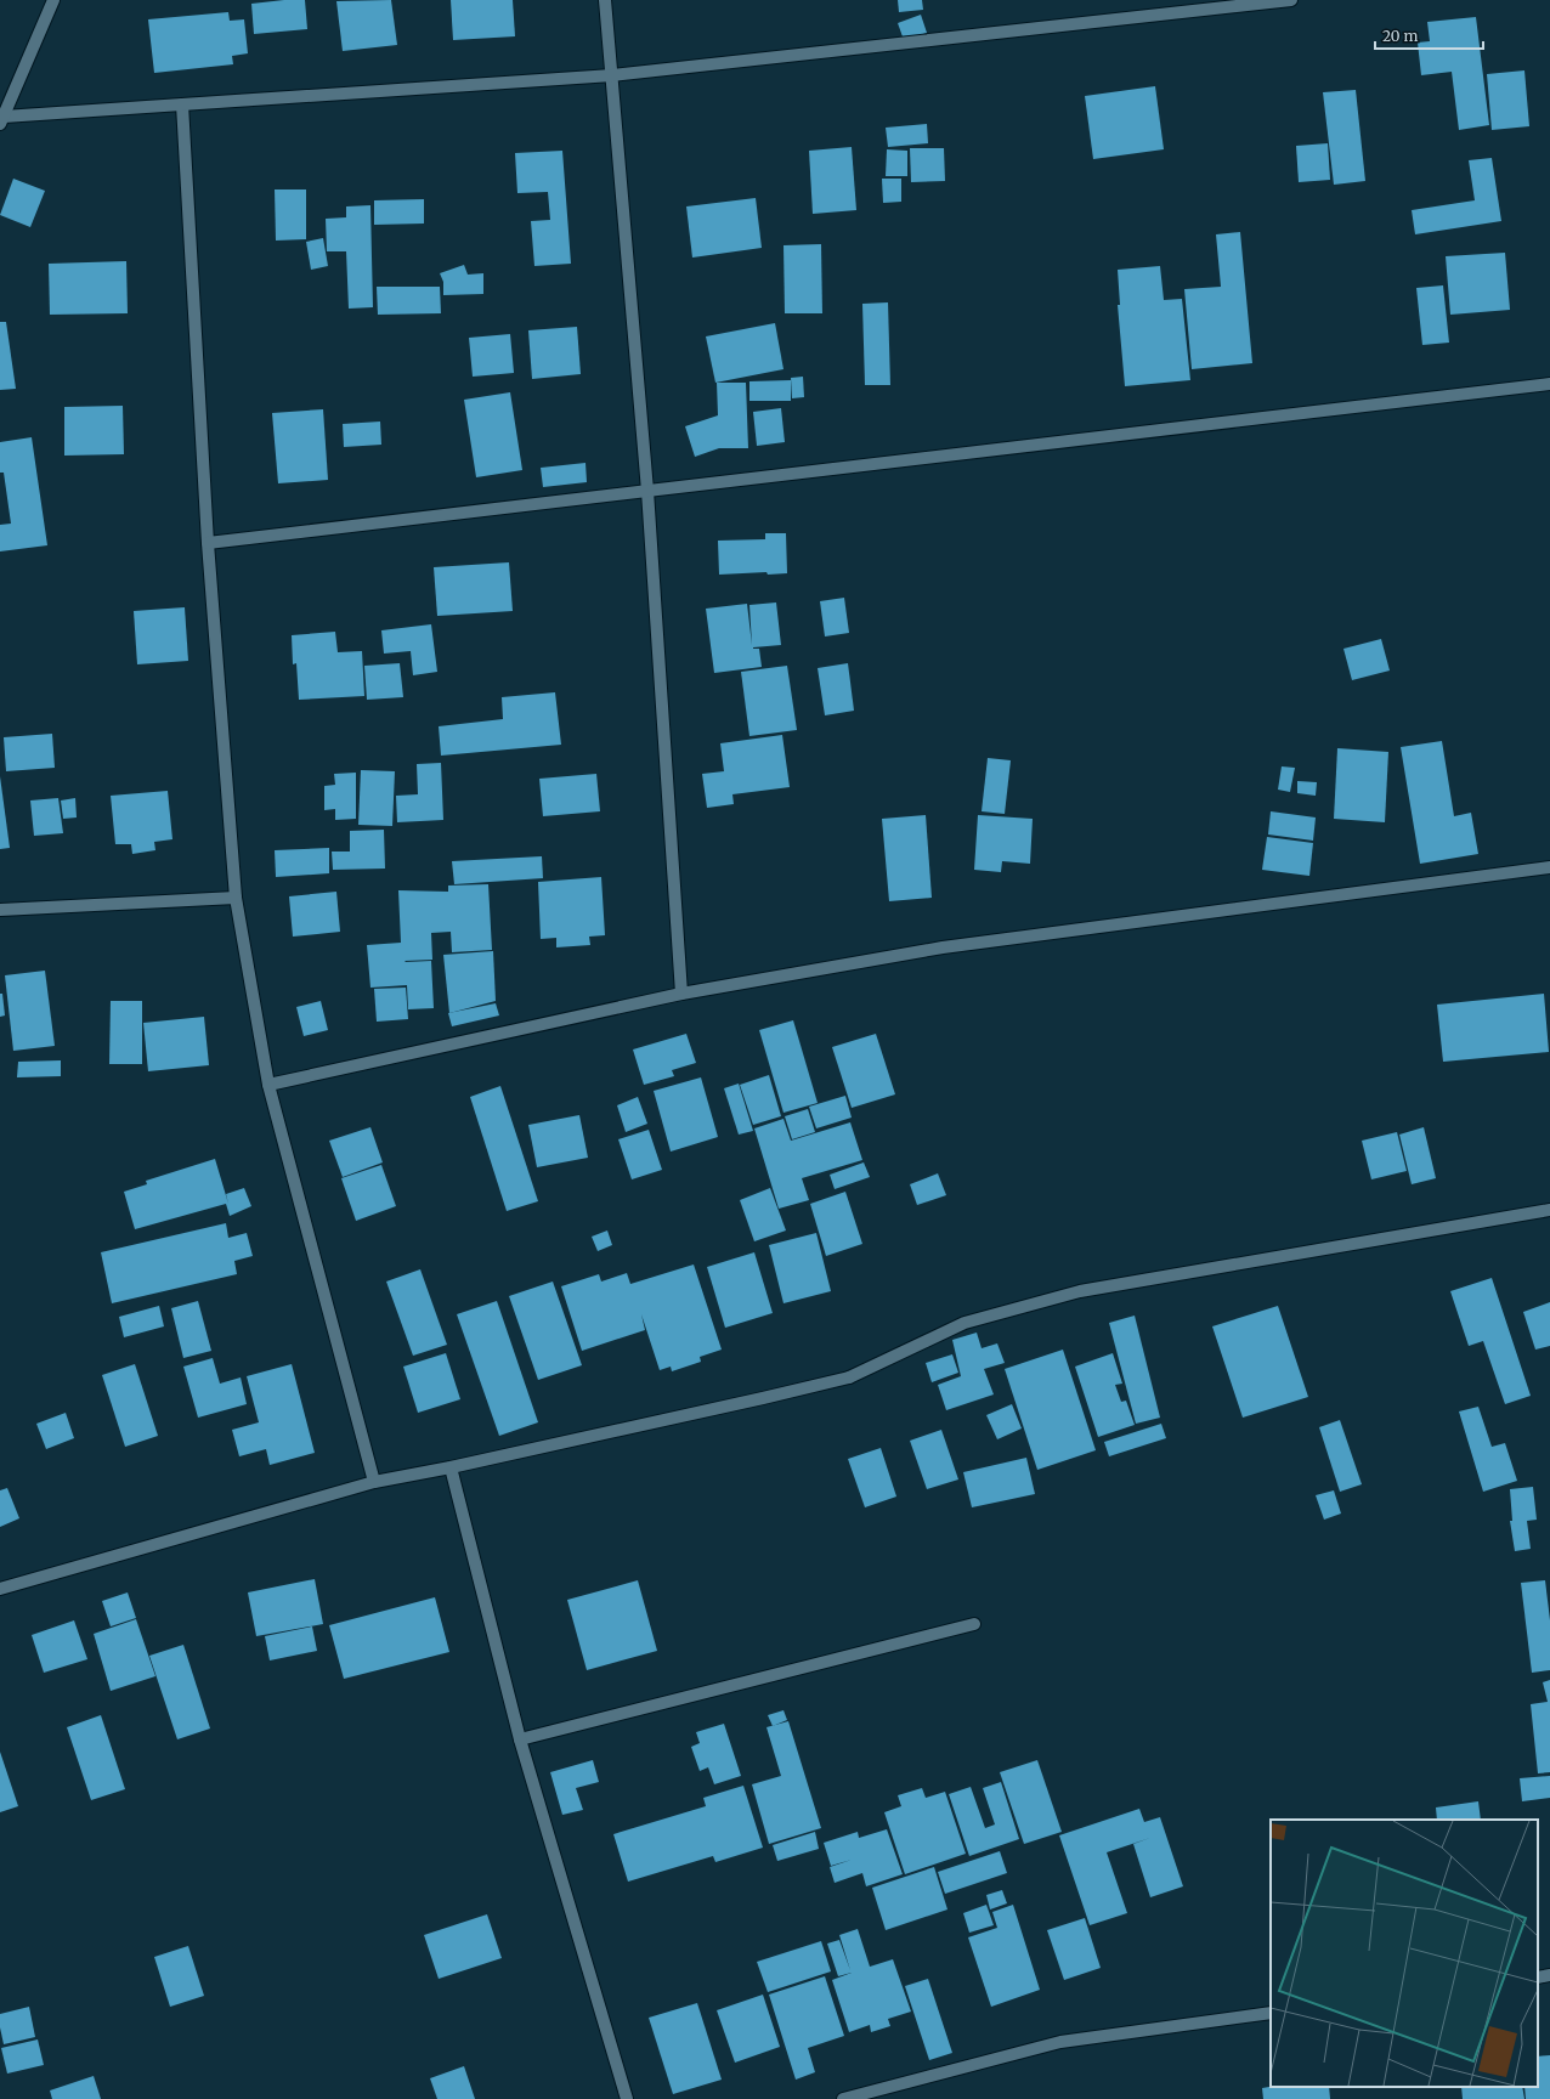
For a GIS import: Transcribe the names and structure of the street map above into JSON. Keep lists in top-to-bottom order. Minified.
{"scale_bar":"20 m"}
